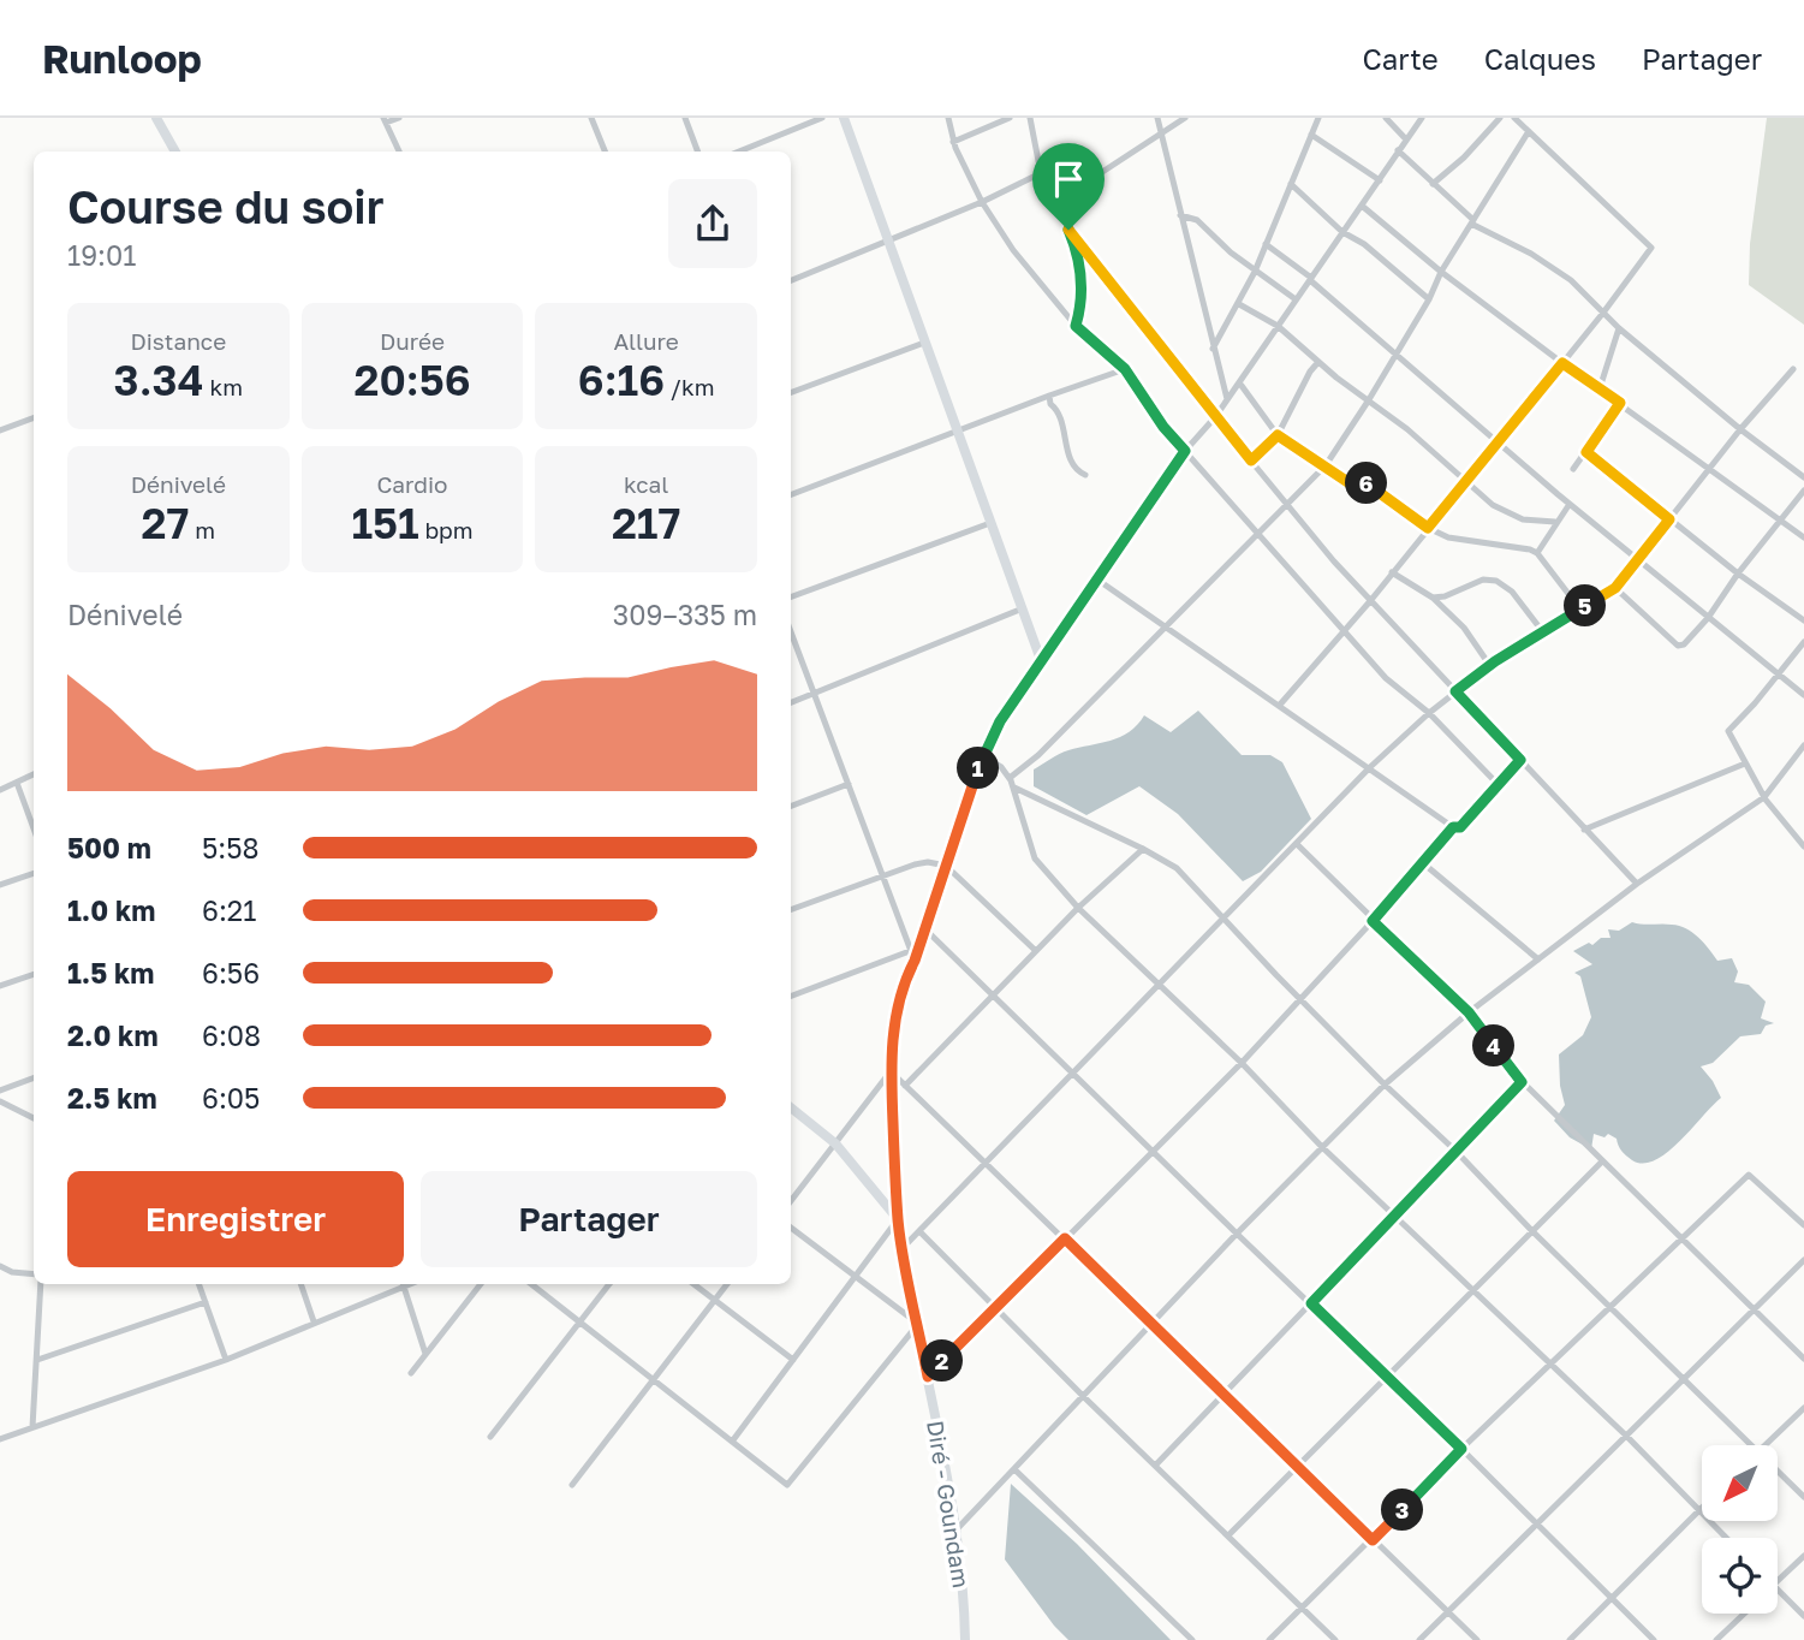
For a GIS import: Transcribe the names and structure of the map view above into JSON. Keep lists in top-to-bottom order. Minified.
{"streets":{"main road":["Diré - Goundam"]},"north":"bottom left","page":{"header":"Runloop","nav":["Carte","Calques","Partager"],"heading":["Course du soir","19:01"],"stats":[["Distance","3.34 km"],["Durée","20:56"],["Allure","6:16 /km"],["Dénivelé","27 m"],["Cardio","151 bpm"],["kcal","217"]],"pins":["6","5","1","4","2","3"],"chart":["Dénivelé","309–335 m"],"list":[{"name":"500 m","note":"5:58"},{"name":"1.0 km","note":"6:21"},{"name":"1.5 km","note":"6:56"},{"name":"2.0 km","note":"6:08"},{"name":"2.5 km","note":"6:05"}],"buttons":["Enregistrer","Partager"]}}
